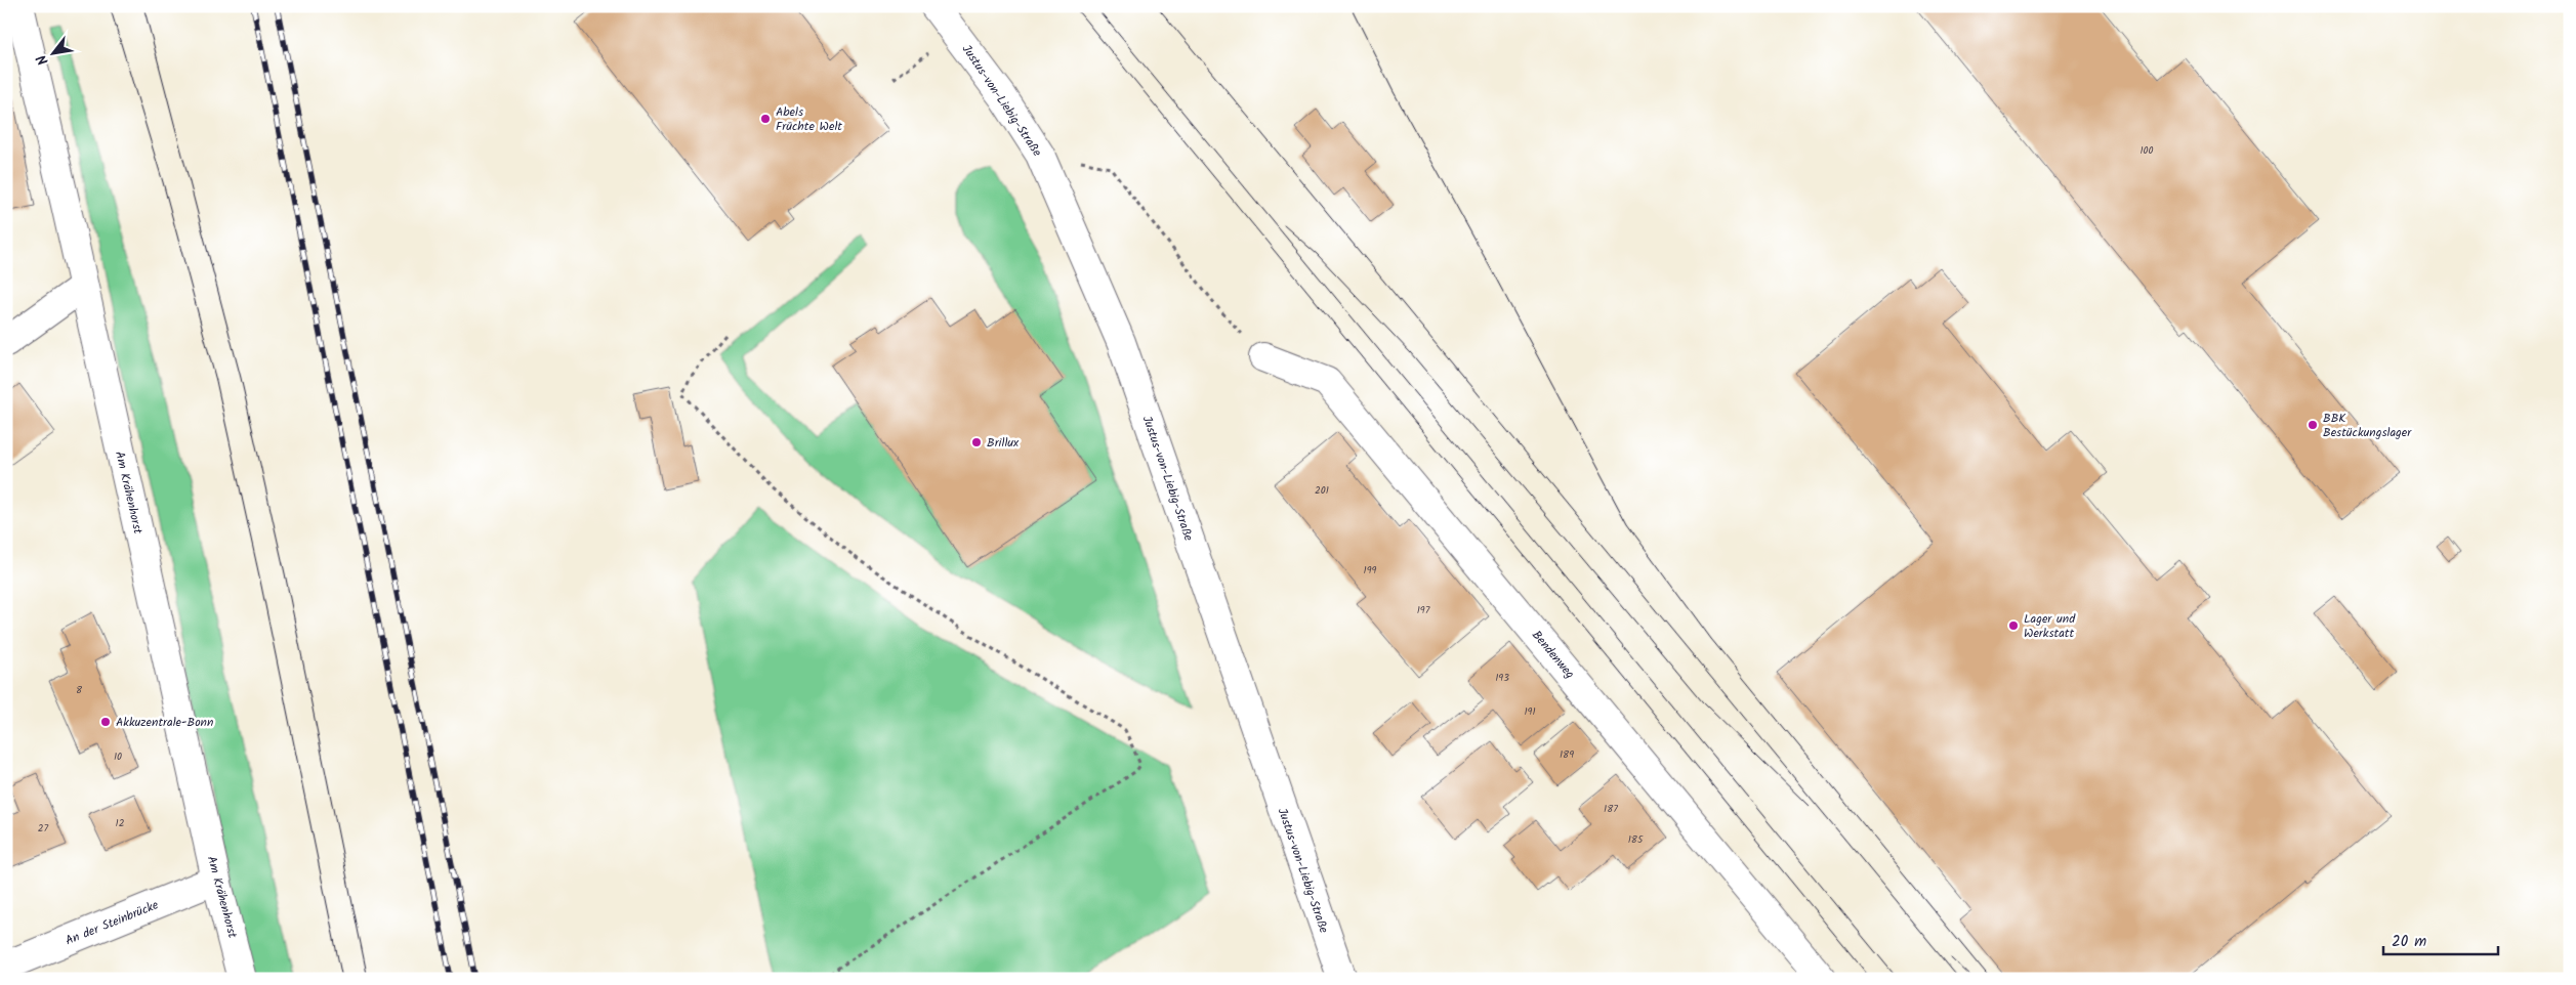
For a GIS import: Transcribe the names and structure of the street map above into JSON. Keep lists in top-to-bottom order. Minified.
{"streets":{"street":["Justus-von-Liebig-Straße","Am Krähenhorst","Bendenweg","An der Steinbrücke"]},"crossings":[["Am Krähenhorst","An der Steinbrücke"]],"places":["Abels Früchte Welt","BBK Bestückungslager","Brillux","Lager und Werkstatt","Akkuzentrale-Bonn"],"house_numbers":["100","201","199","197","193","8","191","189","10","187","12","27","185"],"scale_bar":"20 m","north":"bottom left"}
